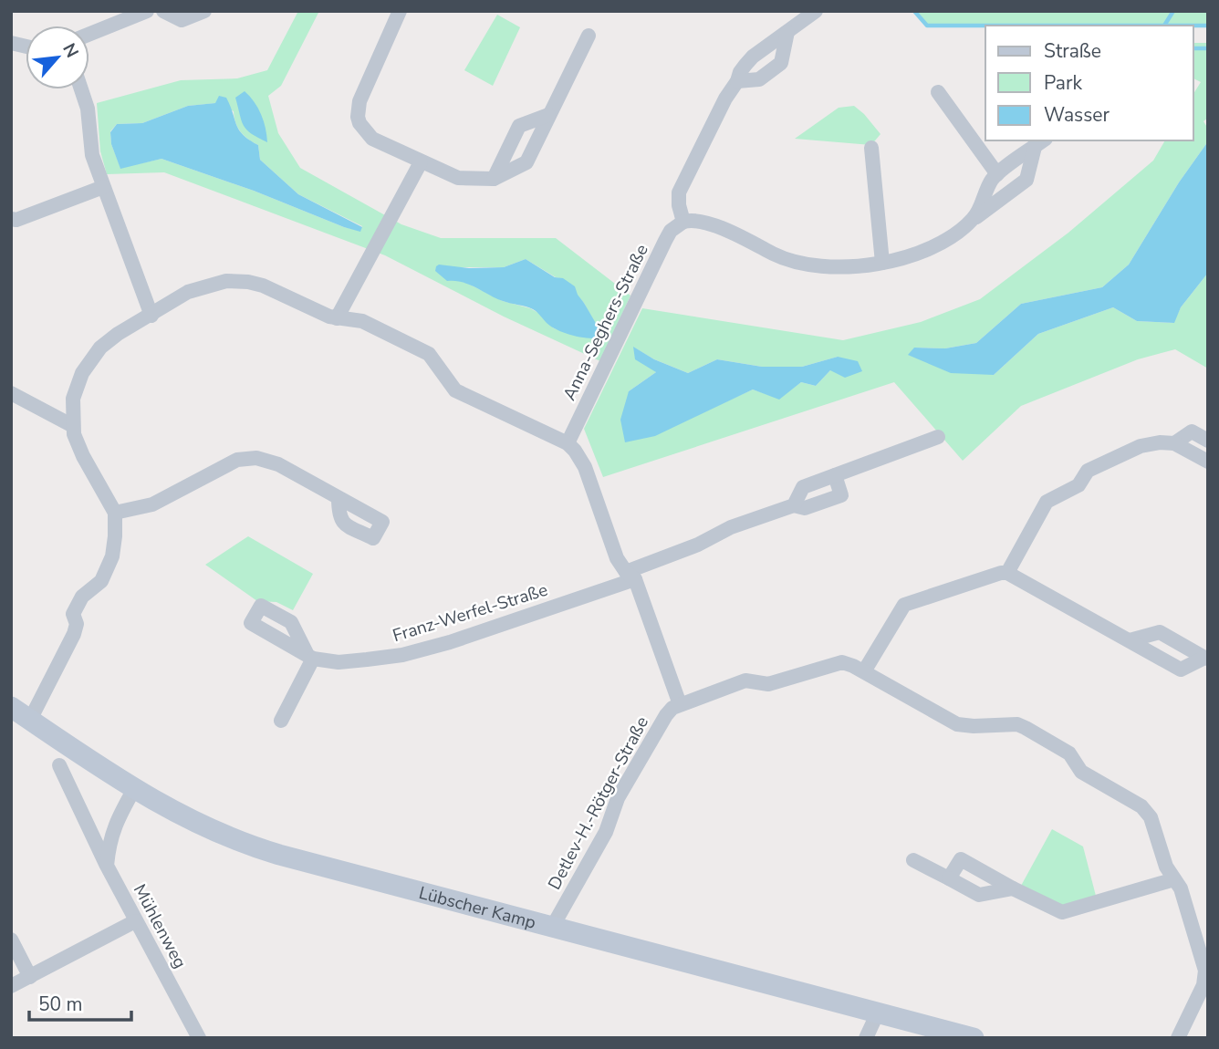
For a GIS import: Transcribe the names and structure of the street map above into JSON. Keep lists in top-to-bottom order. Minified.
{"streets":{"street":["Anna-Seghers-Straße","Franz-Werfel-Straße","Detlev-H.-Rötger-Straße","Lübscher Kamp","Mühlenweg"]},"crossings":[["Detlev-H.-Rötger-Straße","Lübscher Kamp"]],"legend":["Straße","Park","Wasser"],"scale_bar":"50 m","north":"top right"}
